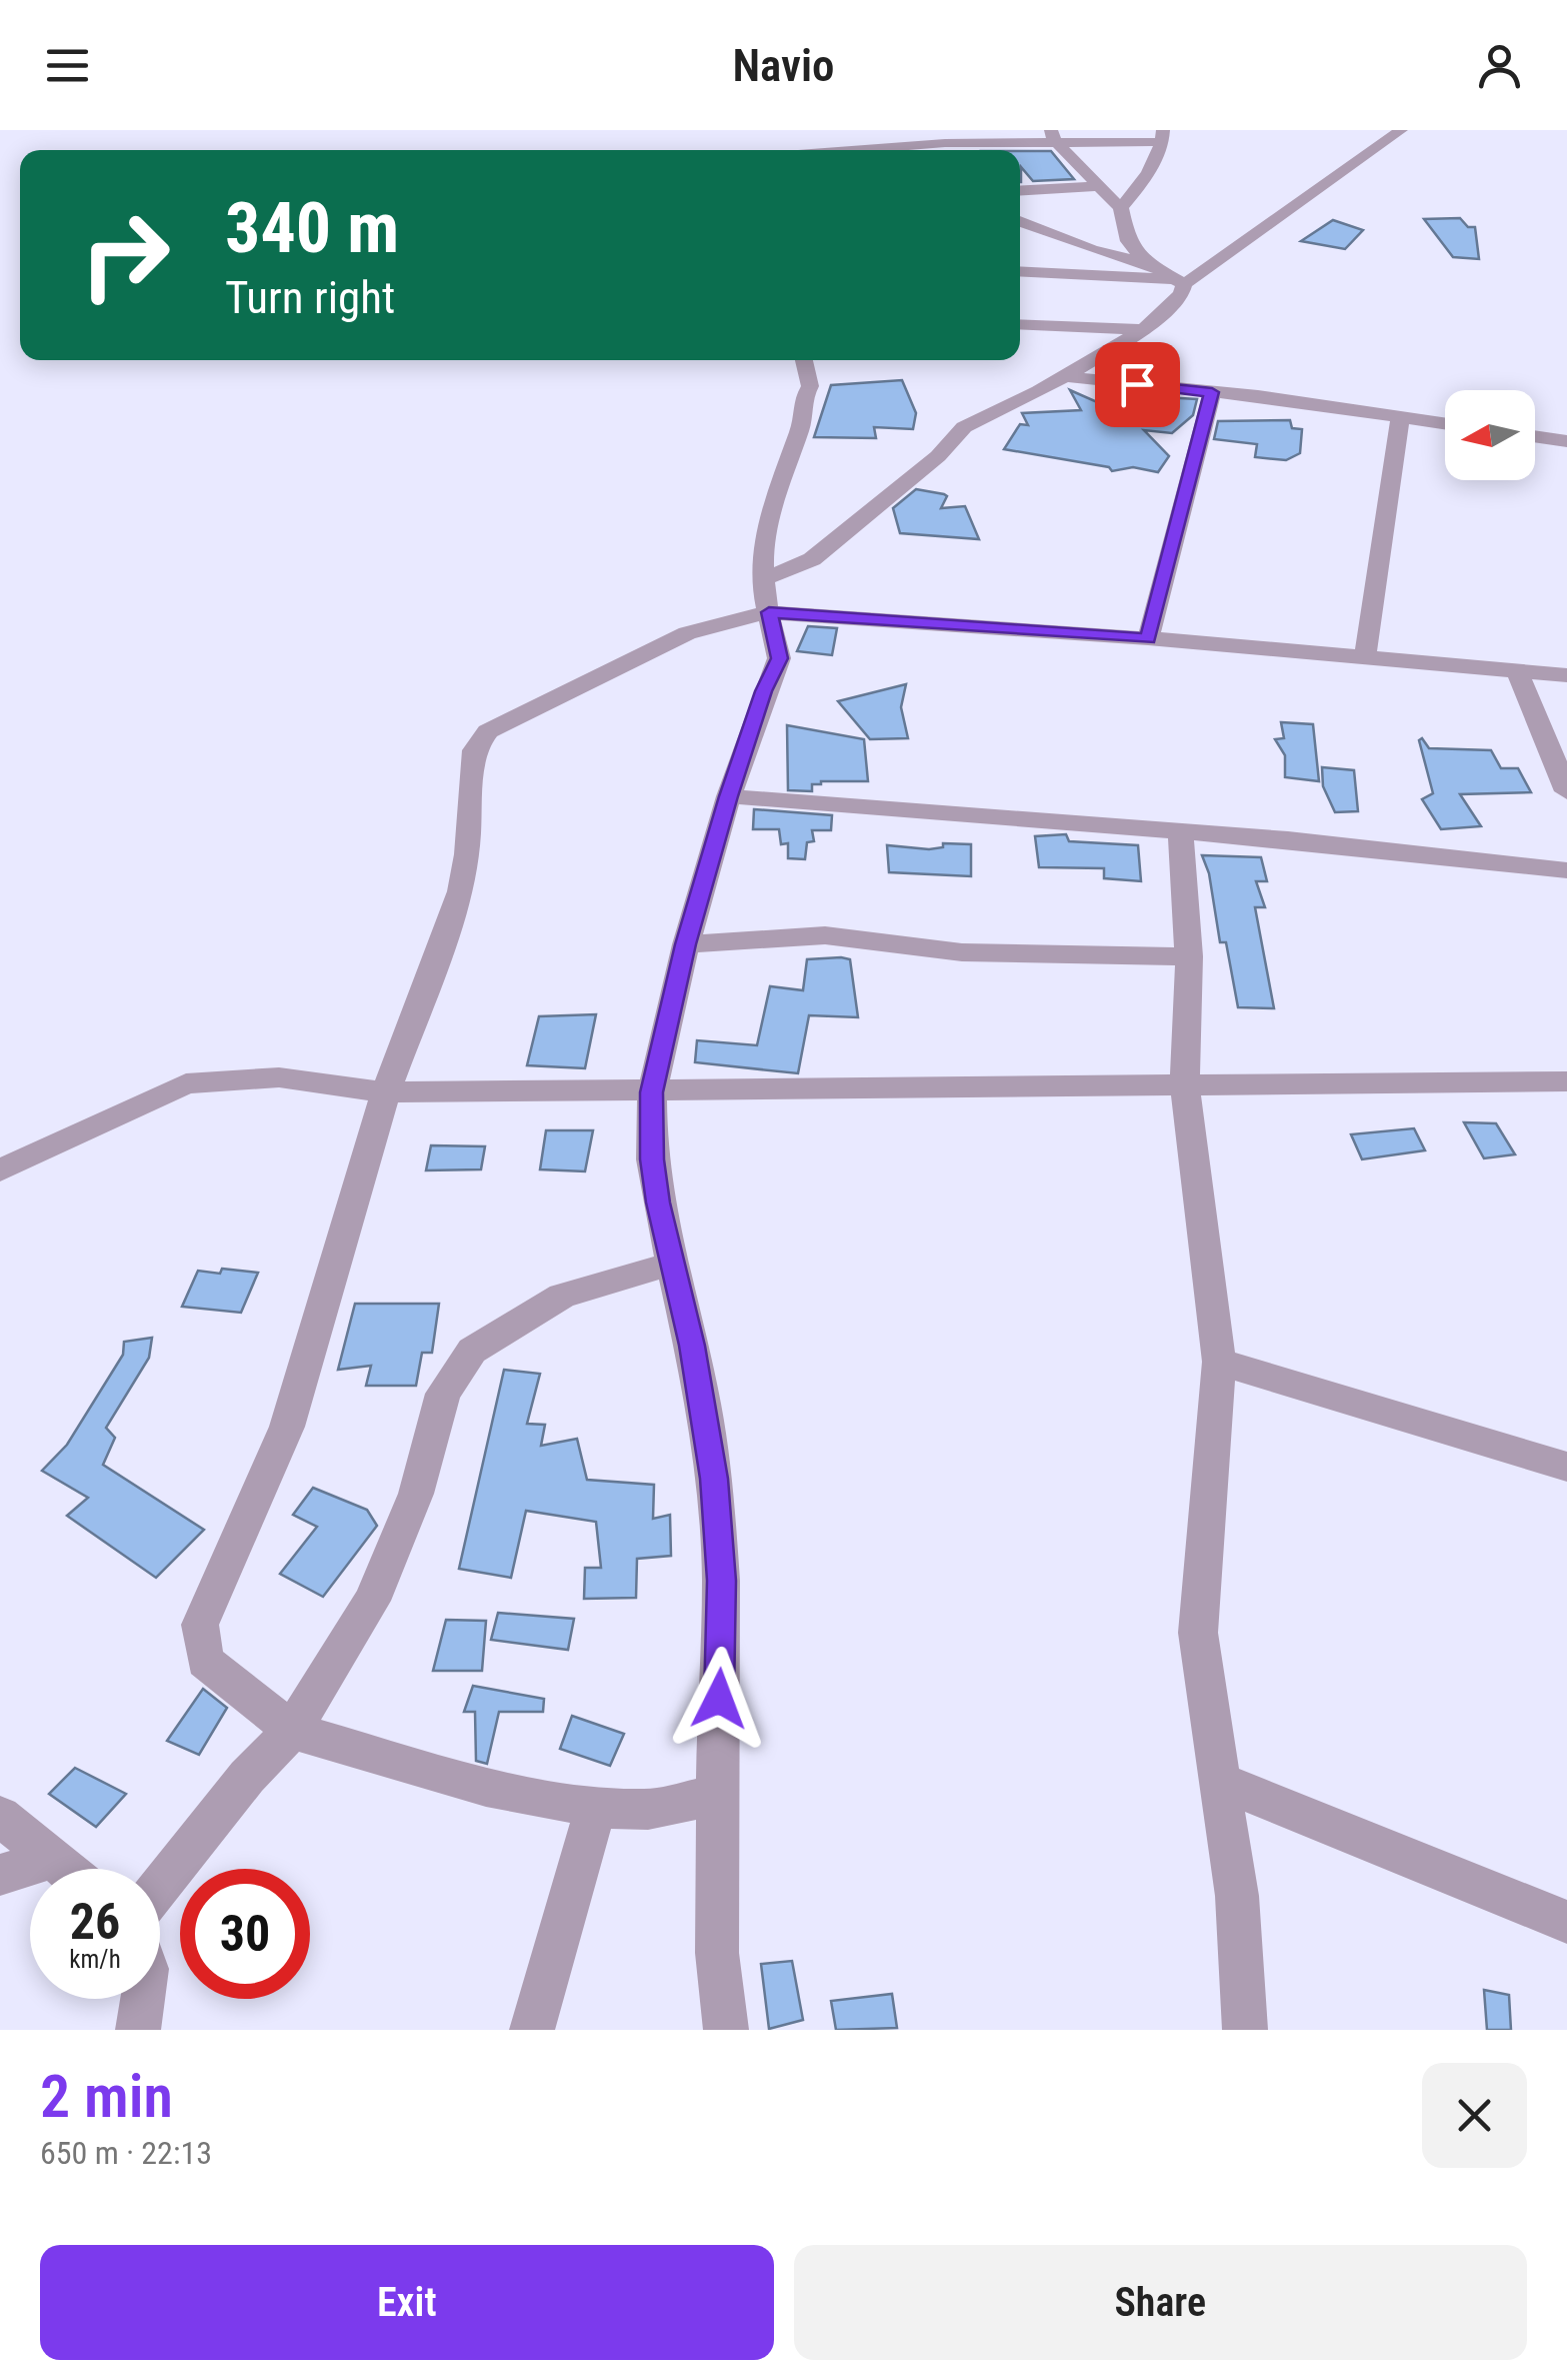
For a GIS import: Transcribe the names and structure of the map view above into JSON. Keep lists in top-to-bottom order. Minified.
{"north":"left","page":{"header":"Navio","turn":["340 m","Turn right"],"speed":"26 km/h","limit":"30","heading":["2 min","650 m · 22:13"],"buttons":["Exit","Share"]}}
